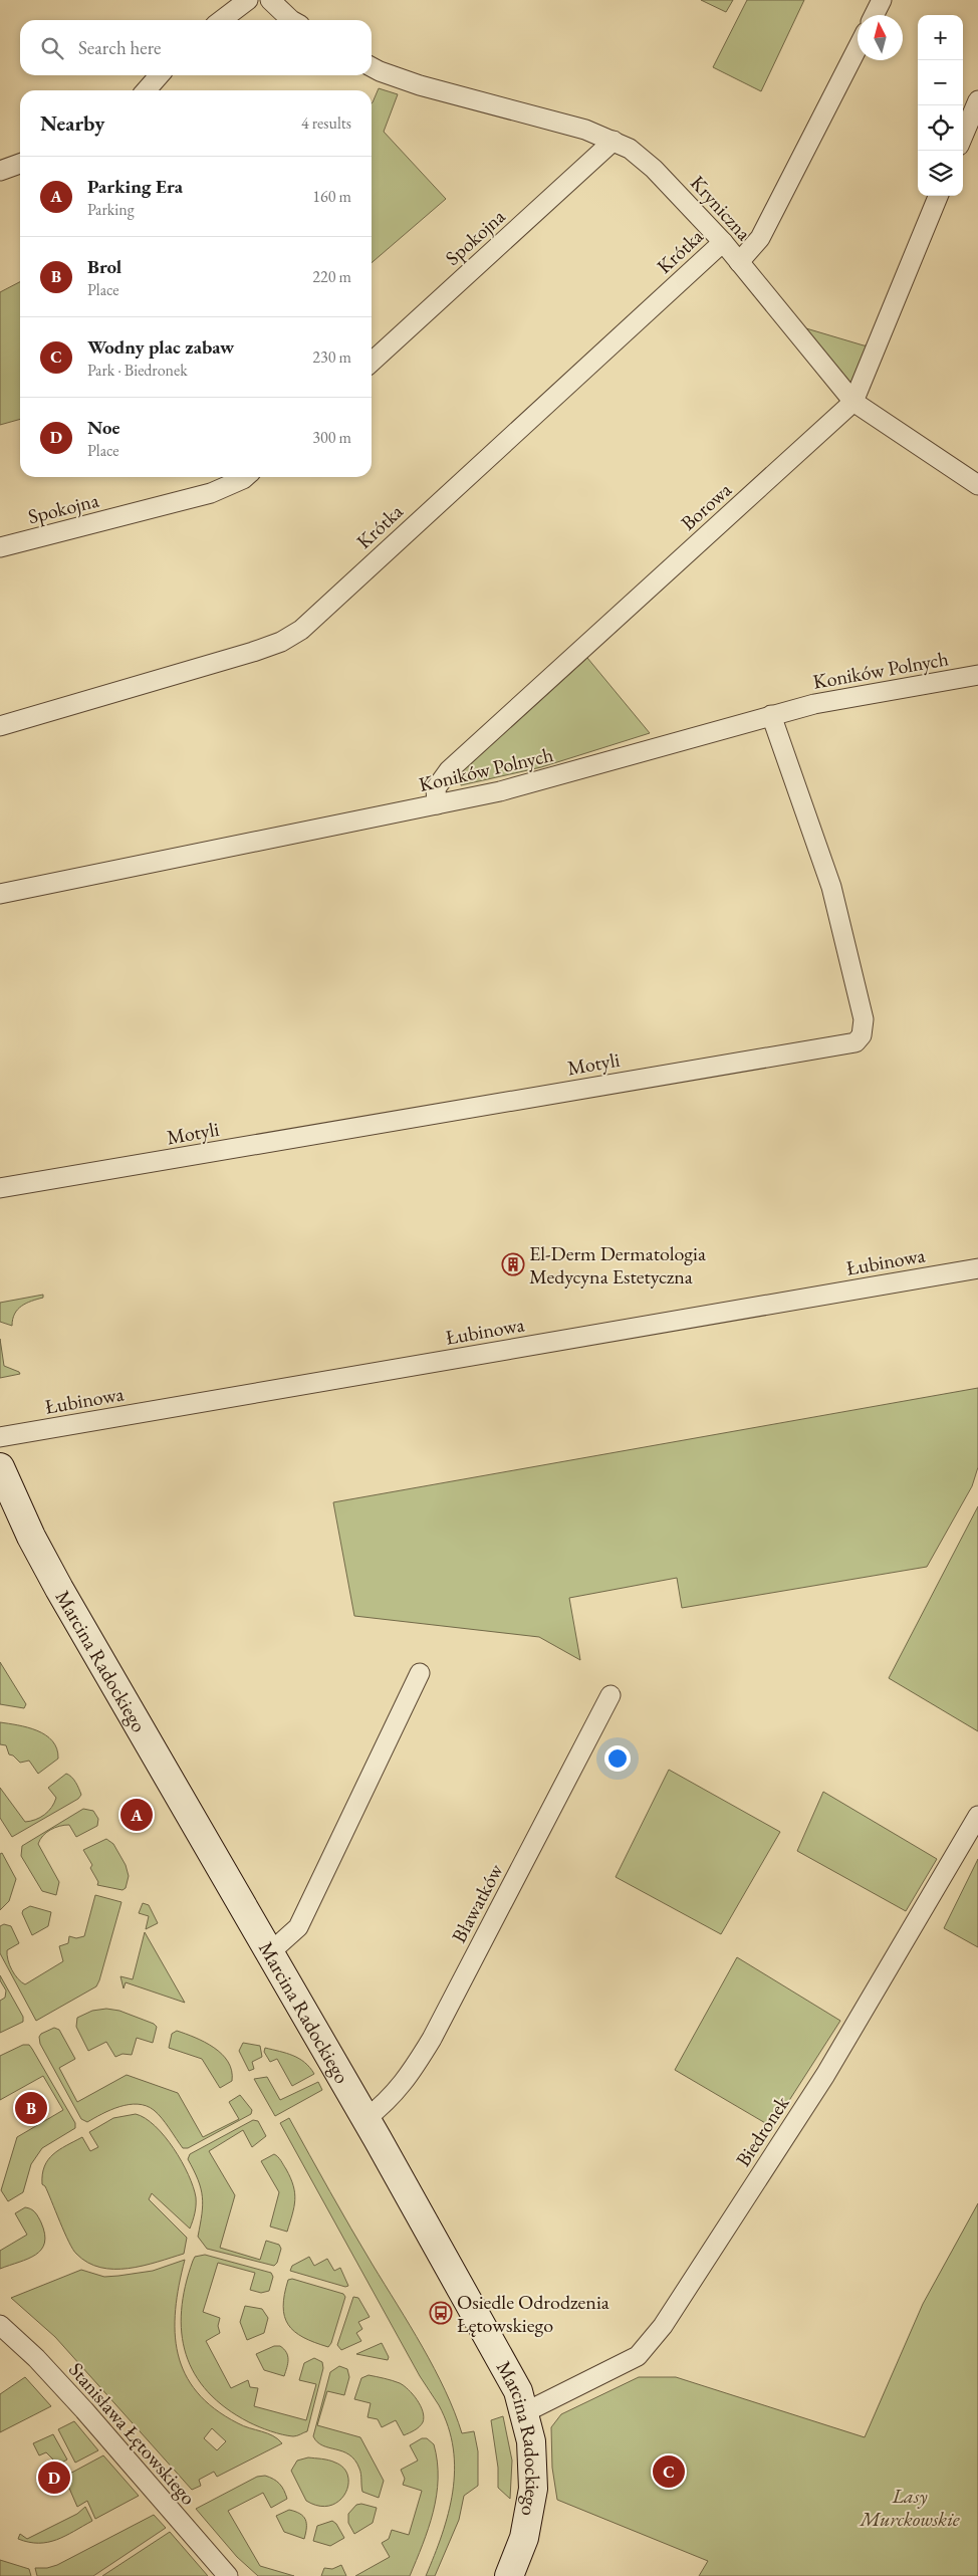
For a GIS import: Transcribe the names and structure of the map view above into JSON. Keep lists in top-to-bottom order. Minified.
{"streets":{"street":["Kryniczna","Spokojna","Krótka","Borowa","Koników Polnych","Motyli","Łubinowa","Marcina Radockiego","Bławatków","Biedronek","Stanisława Łętowskiego"]},"crossings":[["Kryniczna","Spokojna"],["Kryniczna","Krótka"],["Kryniczna","Borowa"],["Borowa","Koników Polnych"],["Koników Polnych","Motyli"],["Marcina Radockiego","Bławatków"],["Marcina Radockiego","Biedronek"]],"parks":["Lasy Murckowskie"],"places":{"building":["El-Derm Dermatologia Medycyna Estetyczna"],"bus stop":["Osiedle Odrodzenia Łętowskiego"]},"north":"top","page":{"map_buttons":["+","−"],"search":"Search here","heading":["Nearby","4 results"],"list":[{"mark":"A","name":"Parking Era","note":"Parking","value":"160 m"},{"mark":"B","name":"Brol","note":"Place","value":"220 m"},{"mark":"C","name":"Wodny plac zabaw","note":"Park · Biedronek","value":"230 m"},{"mark":"D","name":"Noe","note":"Place","value":"300 m"}],"pins":["A","B","C","D"]}}
